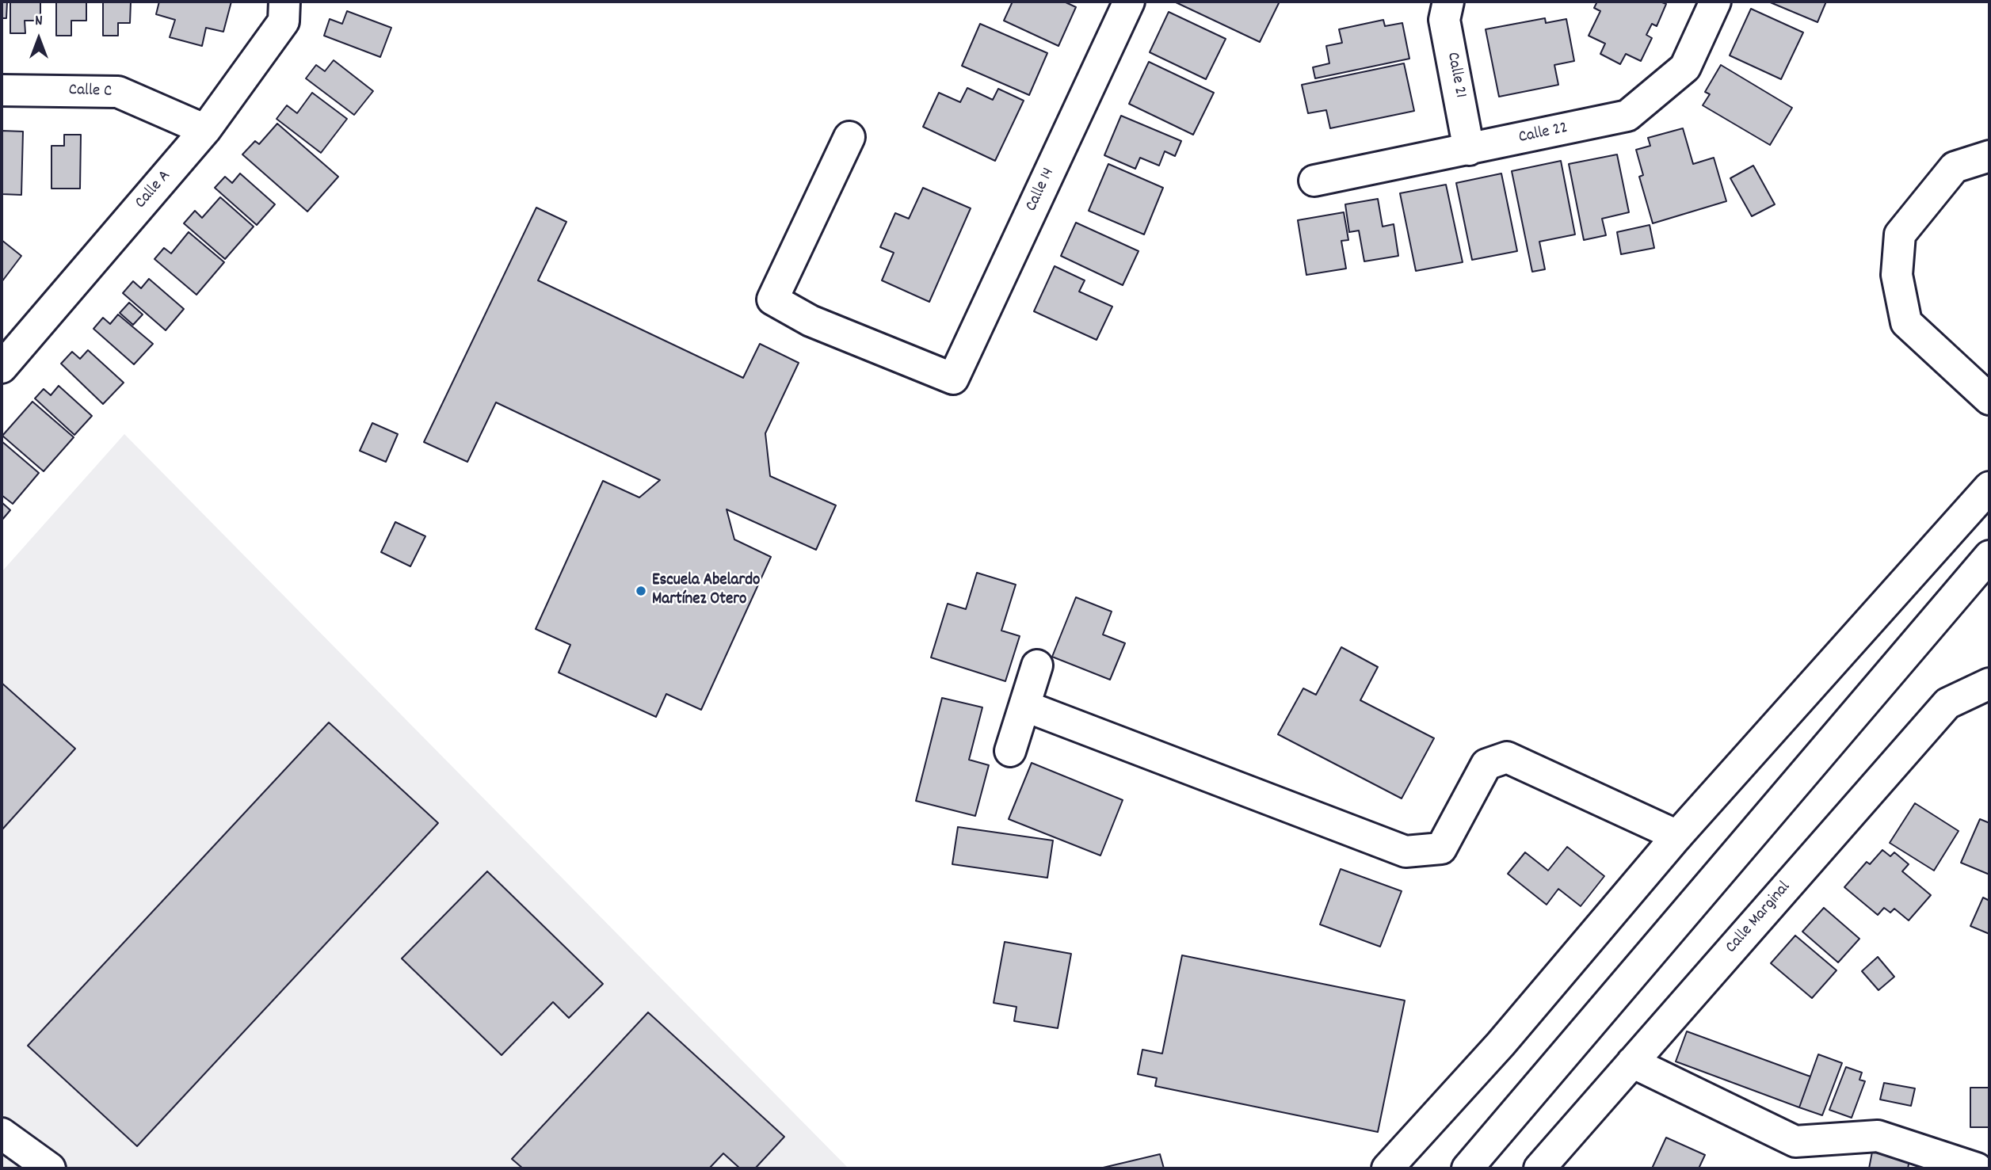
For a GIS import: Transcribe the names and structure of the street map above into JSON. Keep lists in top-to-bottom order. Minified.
{"streets":{"street":["Calle 21","Calle C","Calle 22","Calle A","Calle 14","Calle Marginal"]},"crossings":[["Calle 21","Calle 22"],["Calle C","Calle A"]],"places":["Escuela Abelardo Martínez Otero"],"north":"top"}
